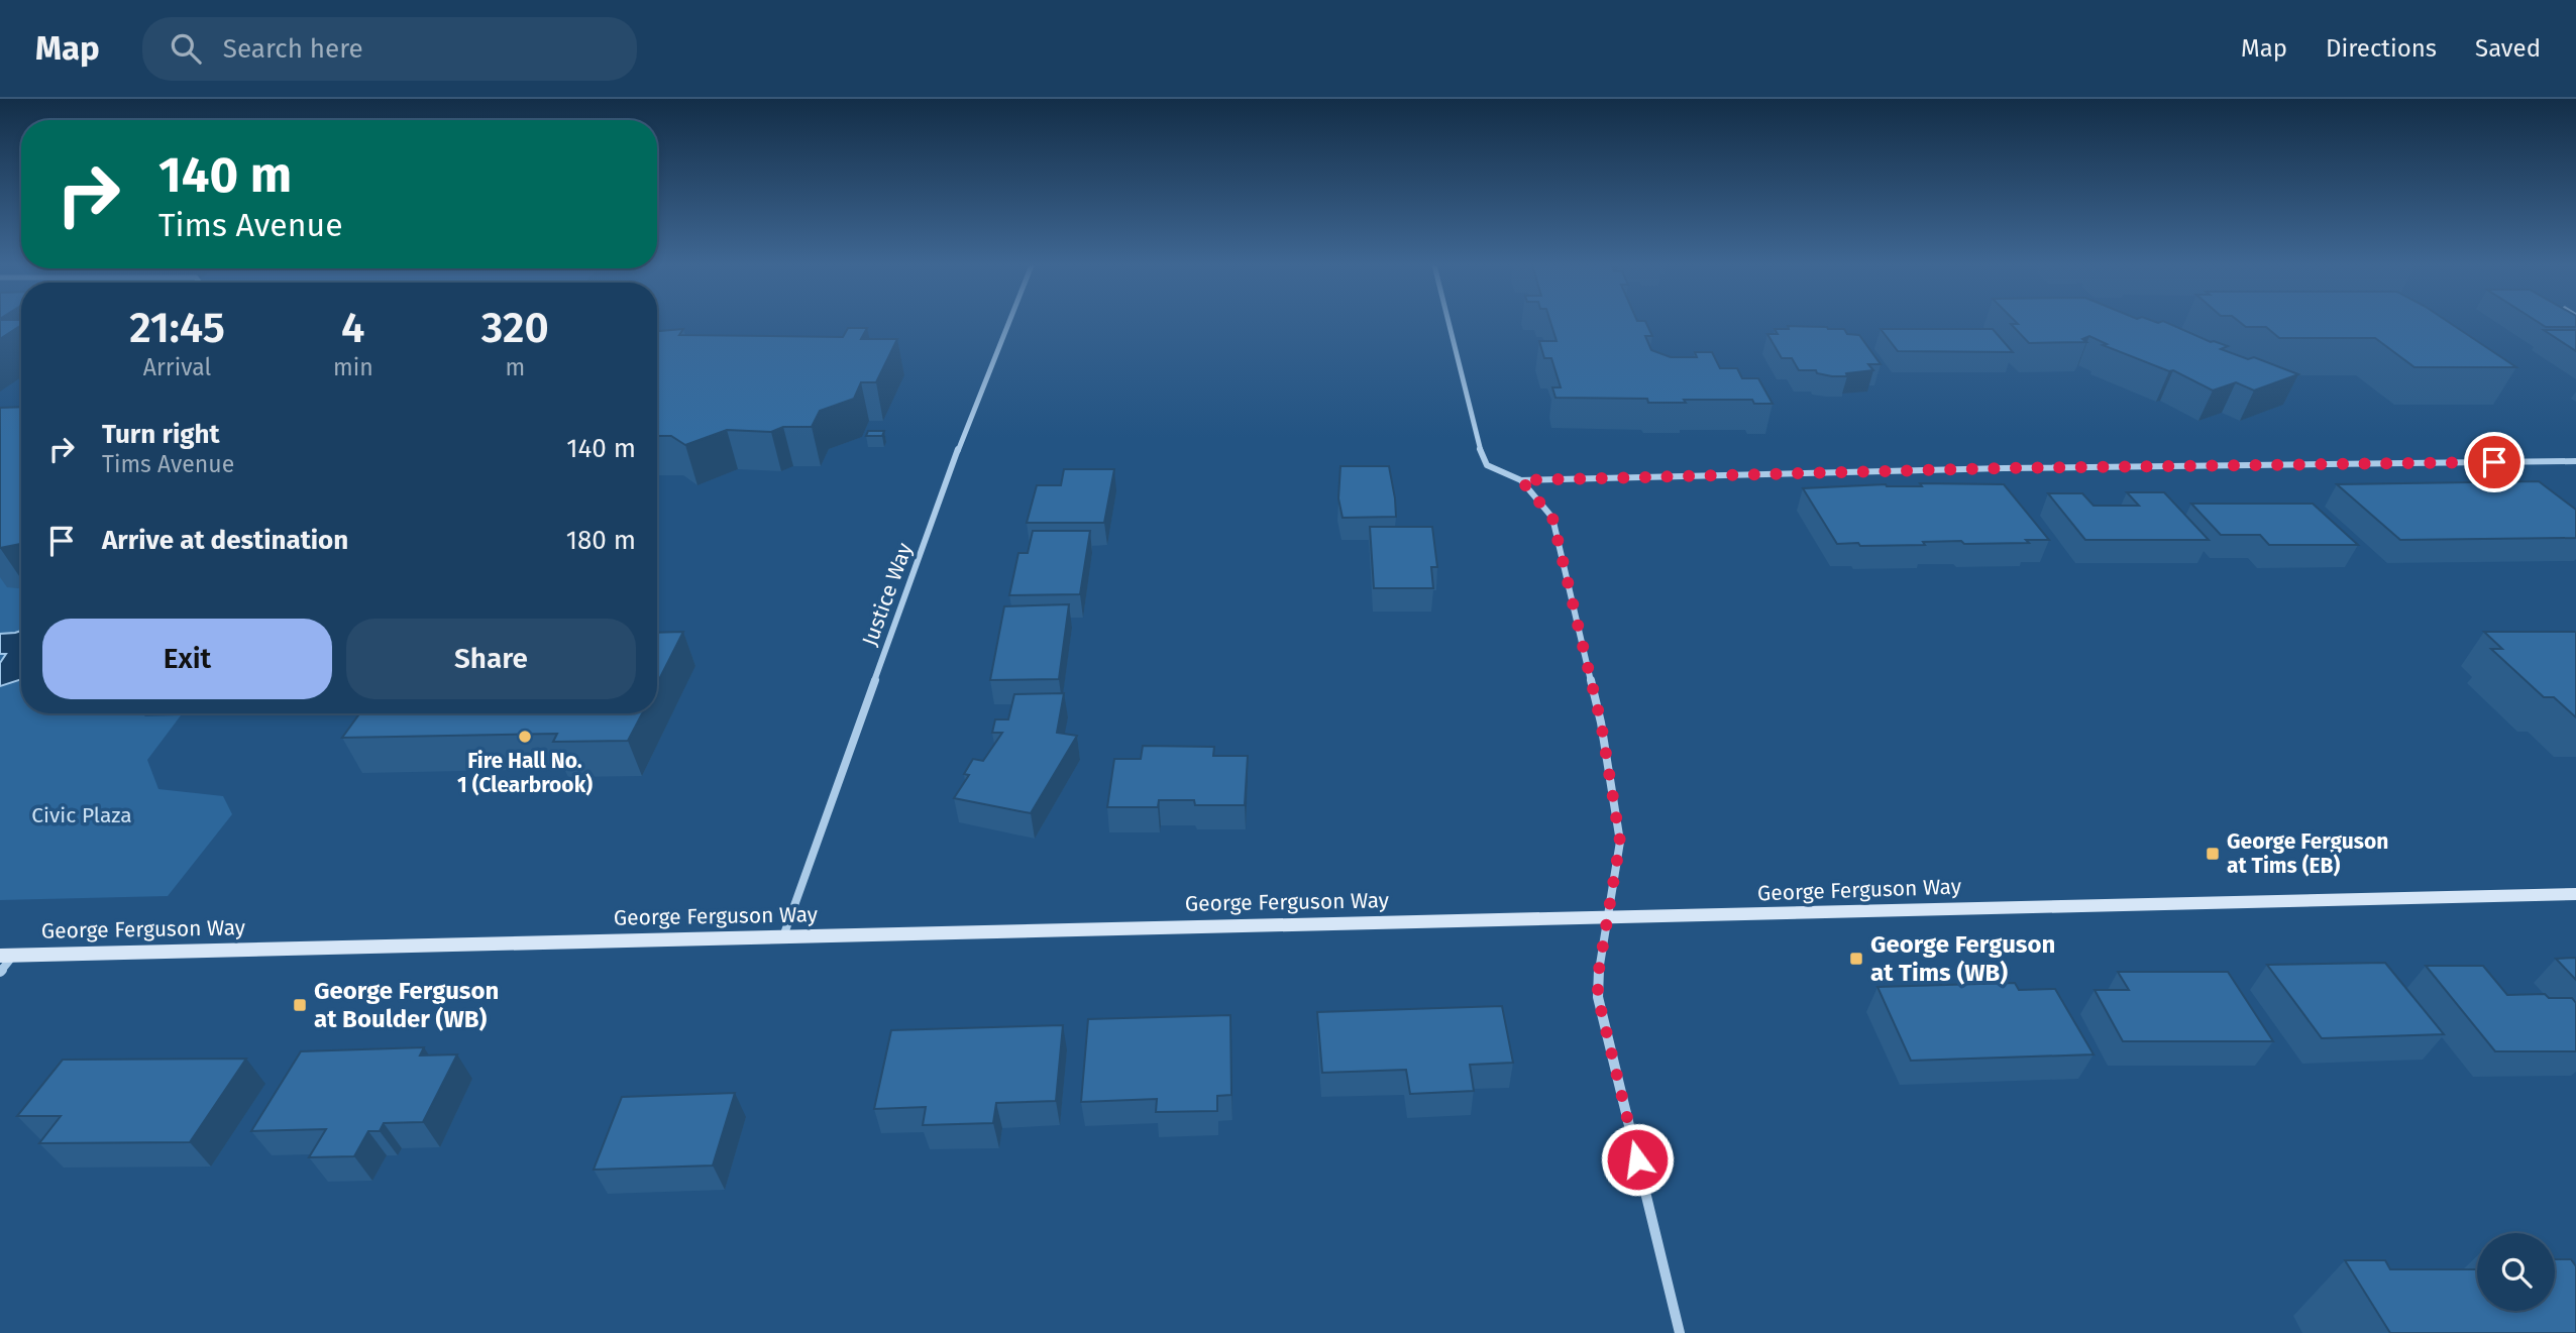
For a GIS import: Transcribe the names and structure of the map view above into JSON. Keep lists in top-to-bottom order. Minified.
{"streets":{"main road":["George Ferguson Way"],"street":["Justice Way"]},"crossings":[["Justice Way","George Ferguson Way"]],"parks":["Civic Plaza"],"places":{"other":["Fire Hall No. 1 (Clearbrook)"],"transit":["George Ferguson at Tims (EB)","George Ferguson at Tims (WB)","George Ferguson at Boulder (WB)"]},"page":{"header":"Map","search":"Search here","nav":["Map","Directions","Saved"],"turn":["140 m","Tims Avenue"],"eta":["21:45","Arrival","4","min","320","m"],"list":[{"name":"Turn right","note":"Tims Avenue","value":"140 m"},{"name":"Arrive at destination","value":"180 m"}],"buttons":["Exit","Share"]}}
